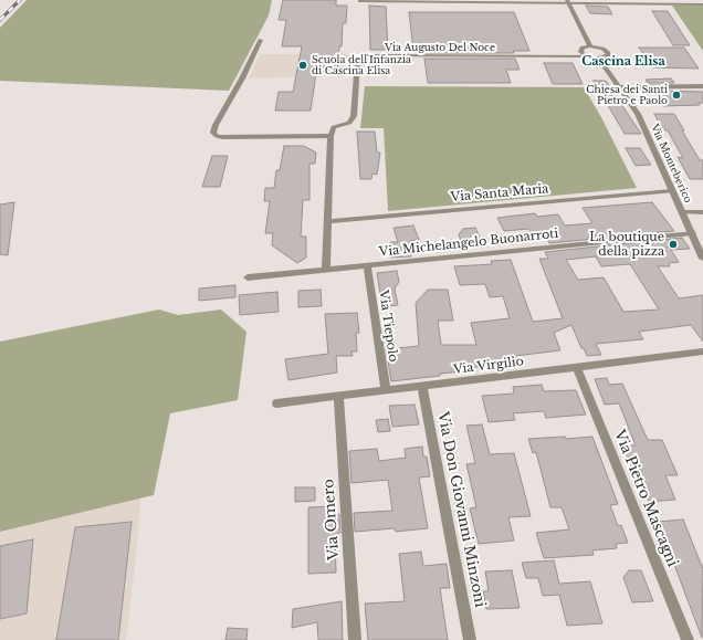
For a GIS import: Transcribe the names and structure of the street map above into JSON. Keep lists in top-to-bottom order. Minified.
{"streets":{"street":["Via Augusto Del Noce","Via Monteberico","Via Santa Maria","Via Michelangelo Buonarroti","Via Tiepolo","Via Virgilio","Via Pietro Mascagni","Via Don Giovanni Minzoni","Via Omero"]},"crossings":[["Via Monteberico","Via Santa Maria"],["Via Monteberico","Via Michelangelo Buonarroti"],["Via Michelangelo Buonarroti","Via Tiepolo"],["Via Tiepolo","Via Virgilio"],["Via Virgilio","Via Pietro Mascagni"],["Via Virgilio","Via Don Giovanni Minzoni"],["Via Virgilio","Via Omero"]],"districts":["Cascina Elisa"],"places":["Scuola dell'Infanzia di Cascina Elisa","Chiesa dei Santi Pietro e Paolo","La boutique della pizza"]}
